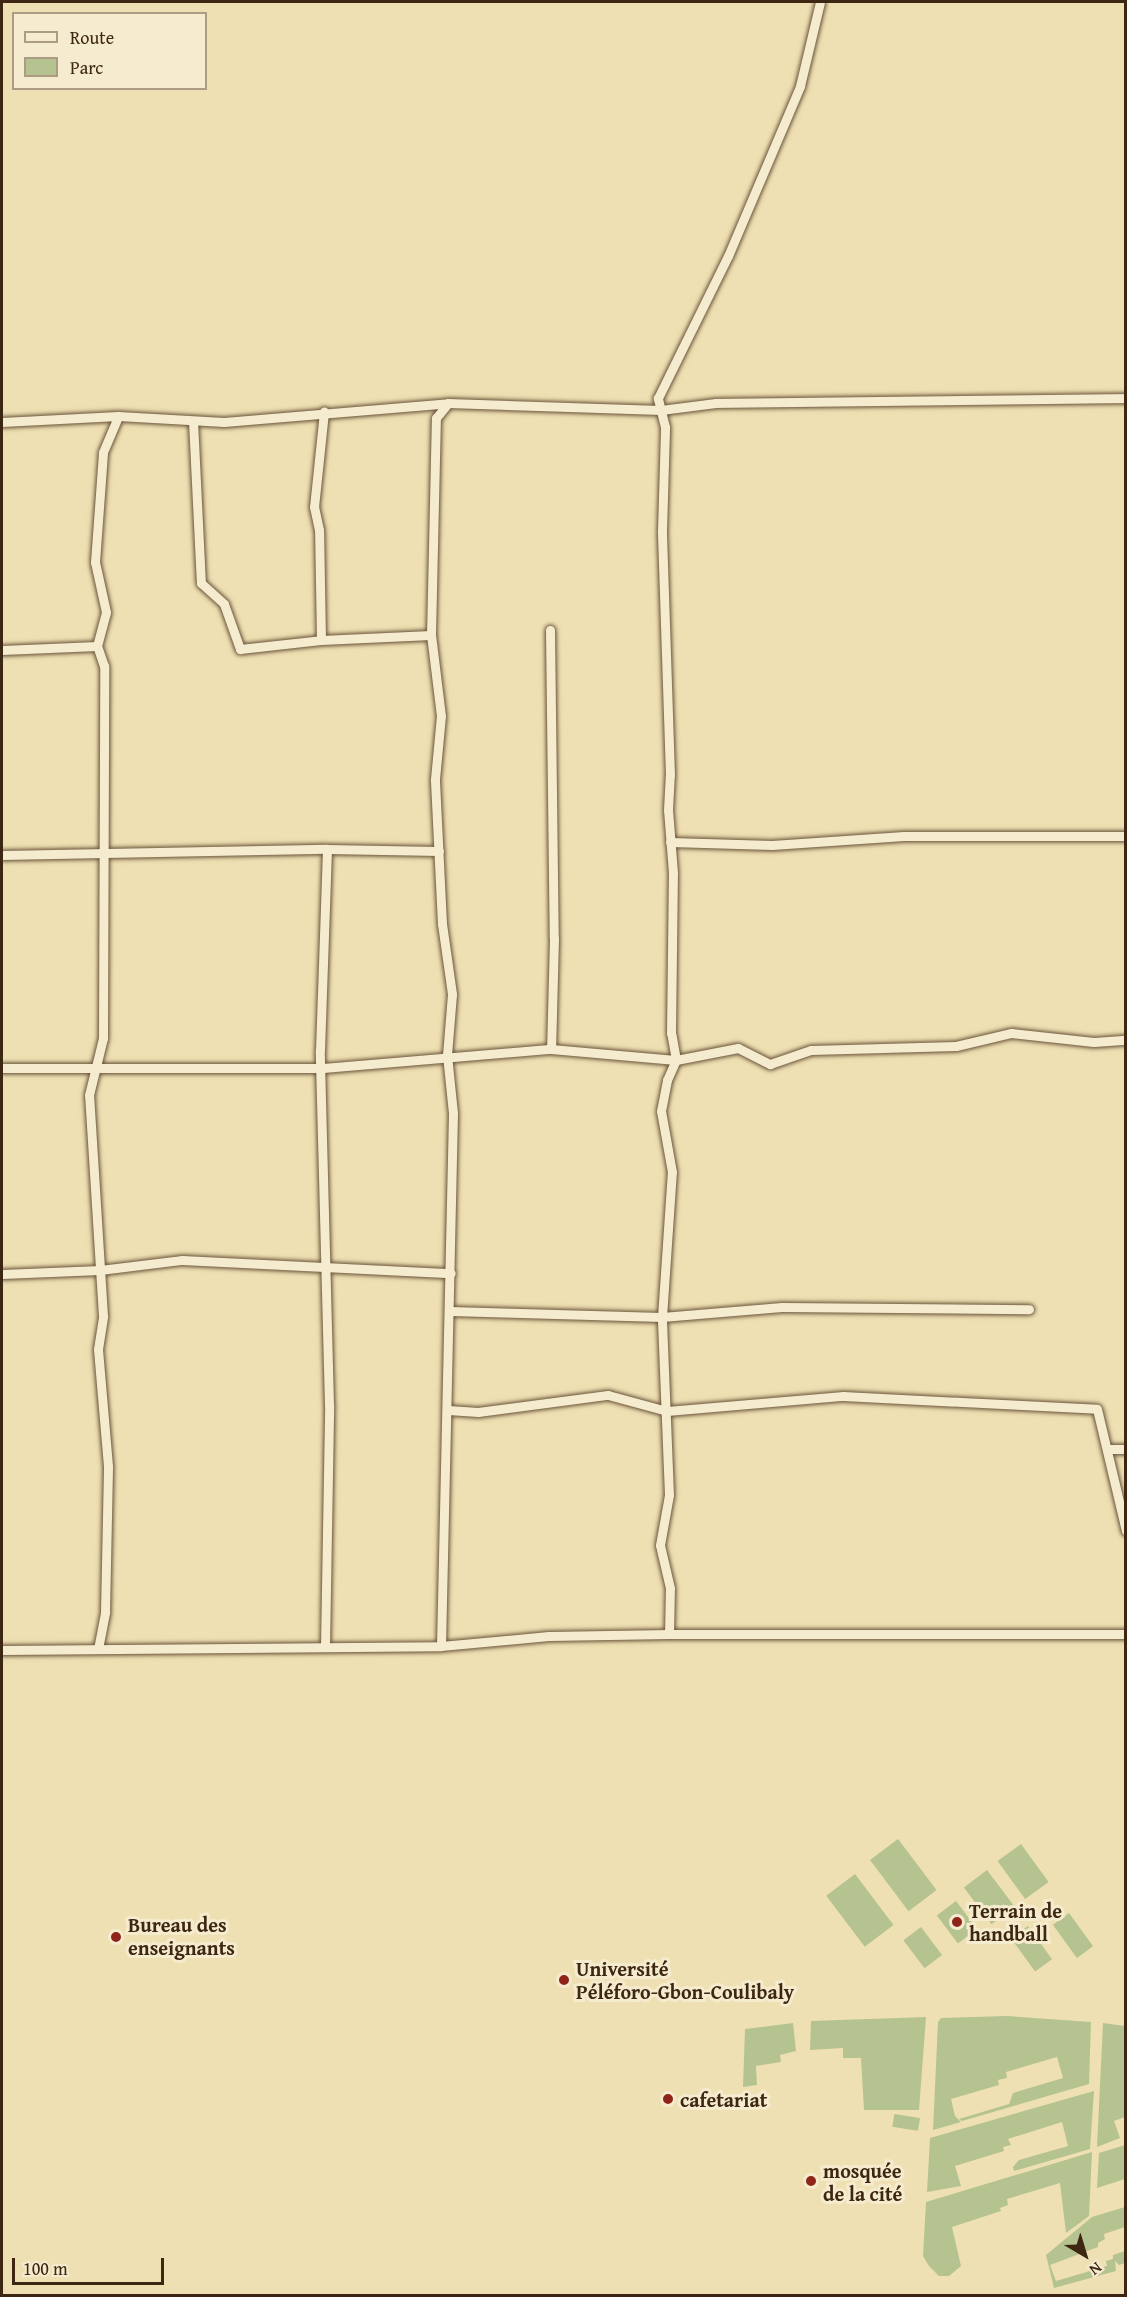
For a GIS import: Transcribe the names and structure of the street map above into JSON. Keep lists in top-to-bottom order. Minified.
{"places":["Terrain de handball","Bureau des enseignants","Université Péléforo-Gbon-Coulibaly","cafetariat","mosquée de la cité"],"legend":["Route","Parc"],"scale_bar":"100 m","north":"bottom right"}
